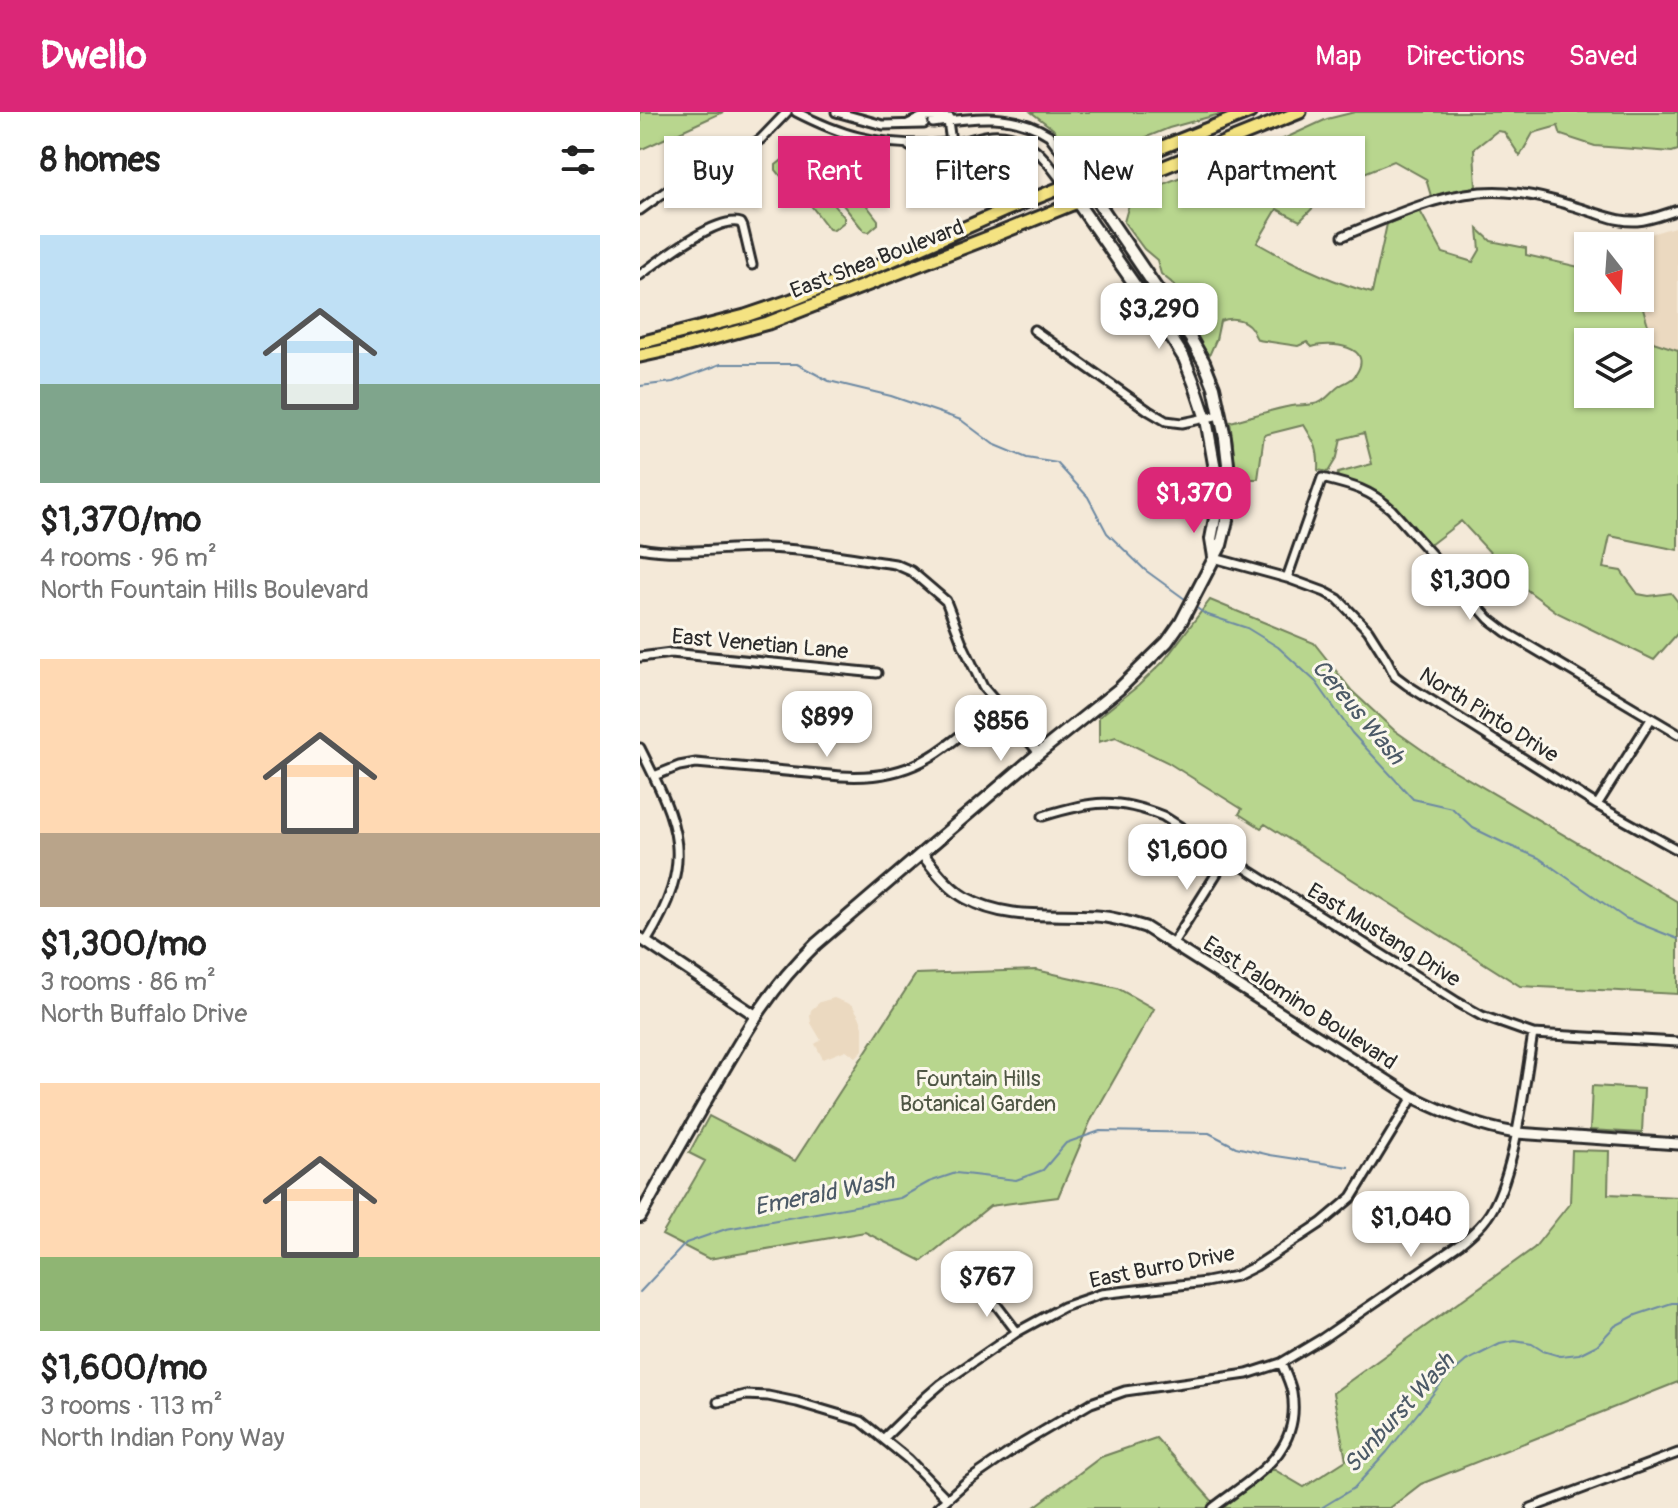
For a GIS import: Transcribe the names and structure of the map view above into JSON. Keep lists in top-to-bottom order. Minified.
{"streets":{"main road":["East Shea Boulevard"],"street":["East Venetian Lane","North Pinto Drive","East Mustang Drive","East Palomino Boulevard","East Burro Drive"]},"crossings":[["East Palomino Boulevard","East Burro Drive"]],"water":["Cereus Wash","Emerald Wash","Sunburst Wash"],"parks":["Fountain Hills Botanical Garden"],"north":"bottom","page":{"header":"Dwello","nav":["Map","Directions","Saved"],"heading":"8 homes","chip":["Buy","Rent","Filters","New","Apartment"],"list":[{"name":"$1,370/mo","note":"4 rooms · 96 m² · North Fountain Hills Boulevard"},{"name":"$1,300/mo","note":"3 rooms · 86 m² · North Buffalo Drive"},{"name":"$1,600/mo","note":"3 rooms · 113 m² · North Indian Pony Way"}],"price":["$3,290","$1,370","$1,300","$899","$856","$1,600","$1,040","$767"]}}
